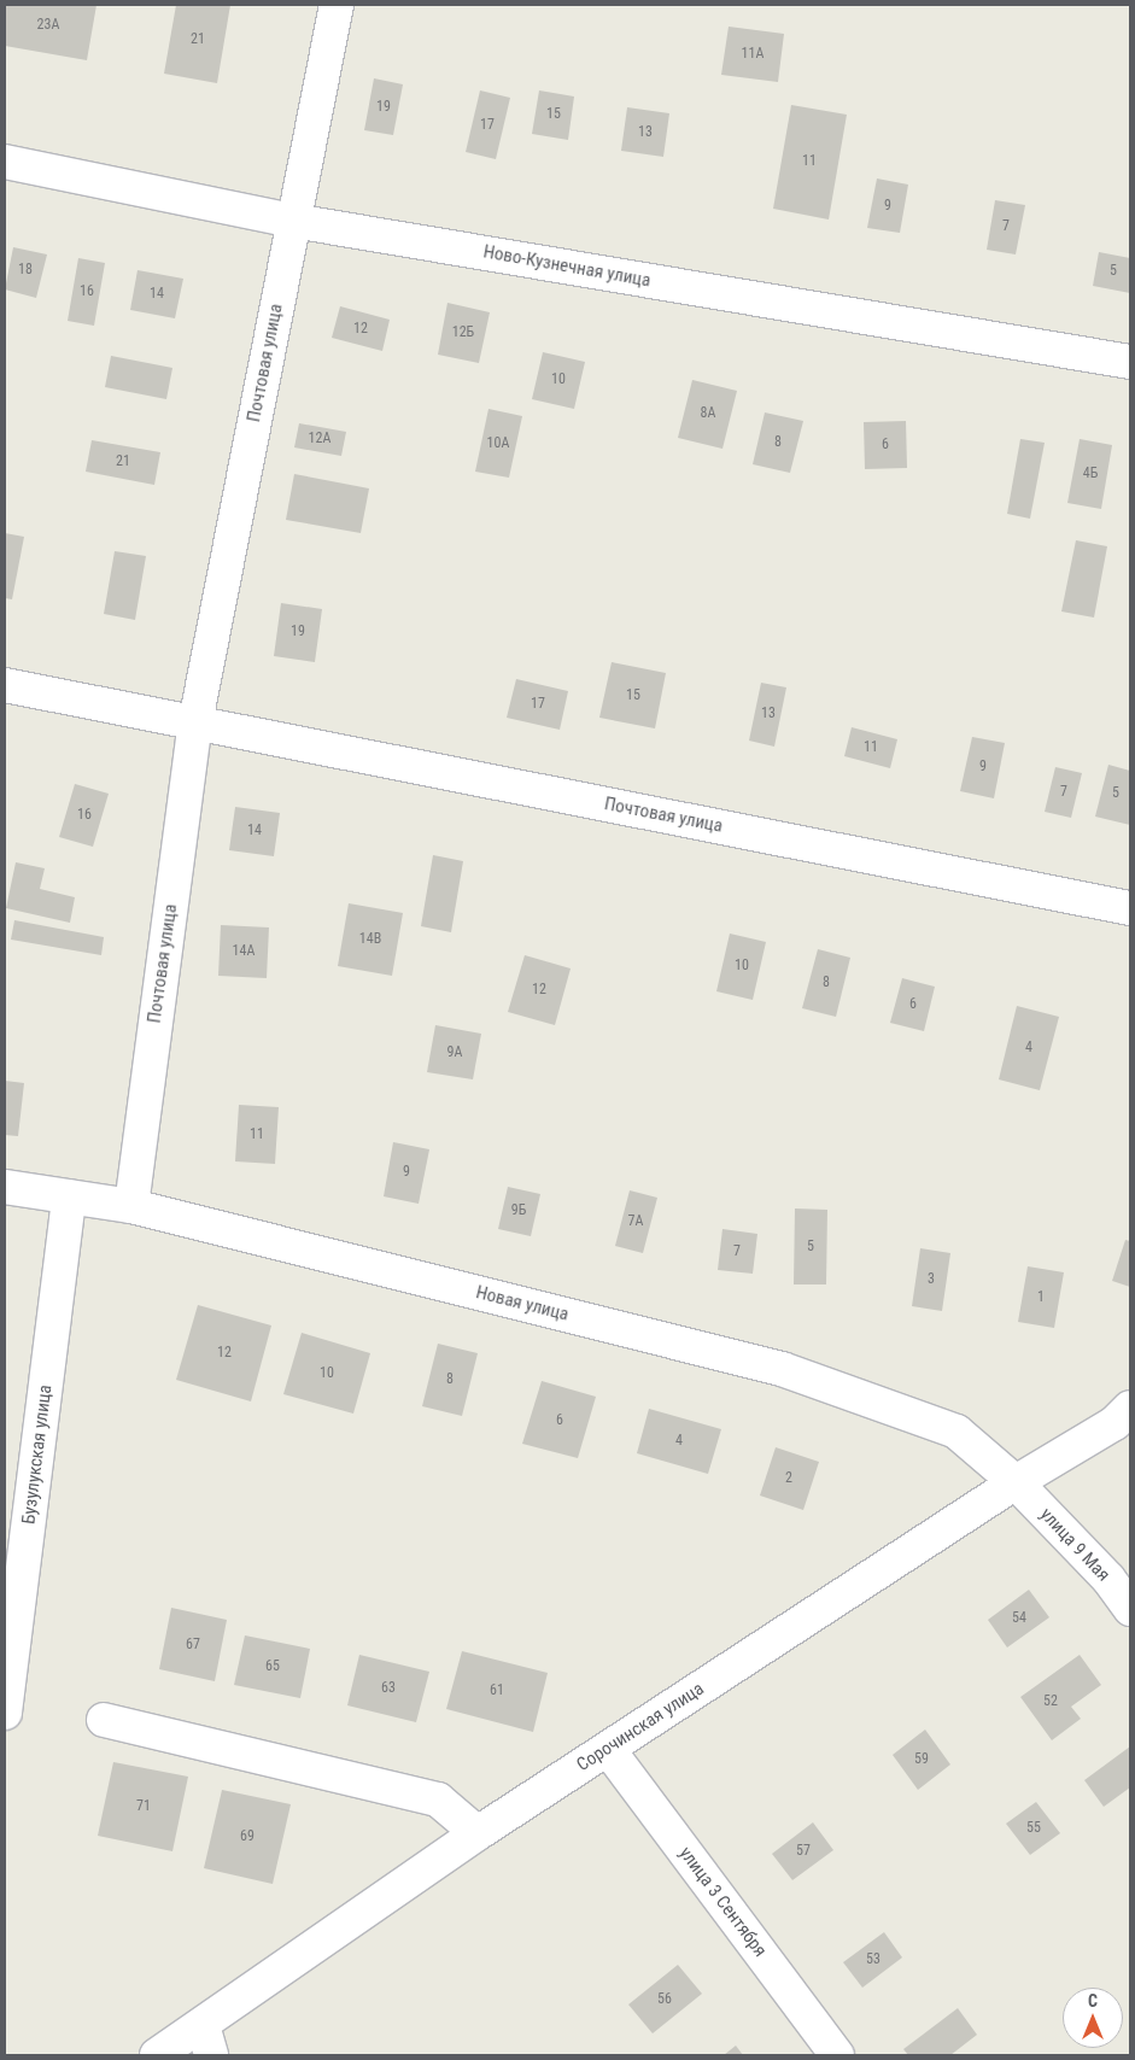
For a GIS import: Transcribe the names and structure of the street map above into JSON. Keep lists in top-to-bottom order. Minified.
{"streets":{"street":["Ново-Кузнечная улица","Почтовая улица","Новая улица","Бузулукская улица","улица 9 Мая","Сорочинская улица","улица 3 Сентября"]},"crossings":[["Ново-Кузнечная улица","Почтовая улица"],["Почтовая улица","Новая улица"],["Новая улица","Бузулукская улица"],["Новая улица","улица 9 Мая"],["Новая улица","Сорочинская улица"],["улица 9 Мая","Сорочинская улица"],["Сорочинская улица","улица 3 Сентября"]],"house_numbers":["23А","21","11А","19","15","17","13","11","9","7","18","5","16","14","12","12Б","10","8А","12А","8","10А","6","21","4Б","19","15","17","13","11","9","7","5","16","14","14В","14А","10","8","12","6","4","9А","11","9","9Б","7А","5","7","3","1","12","10","8","6","4","2","54","67","65","63","61","52","59","71","55","69","57","53","56"],"north":"top"}
